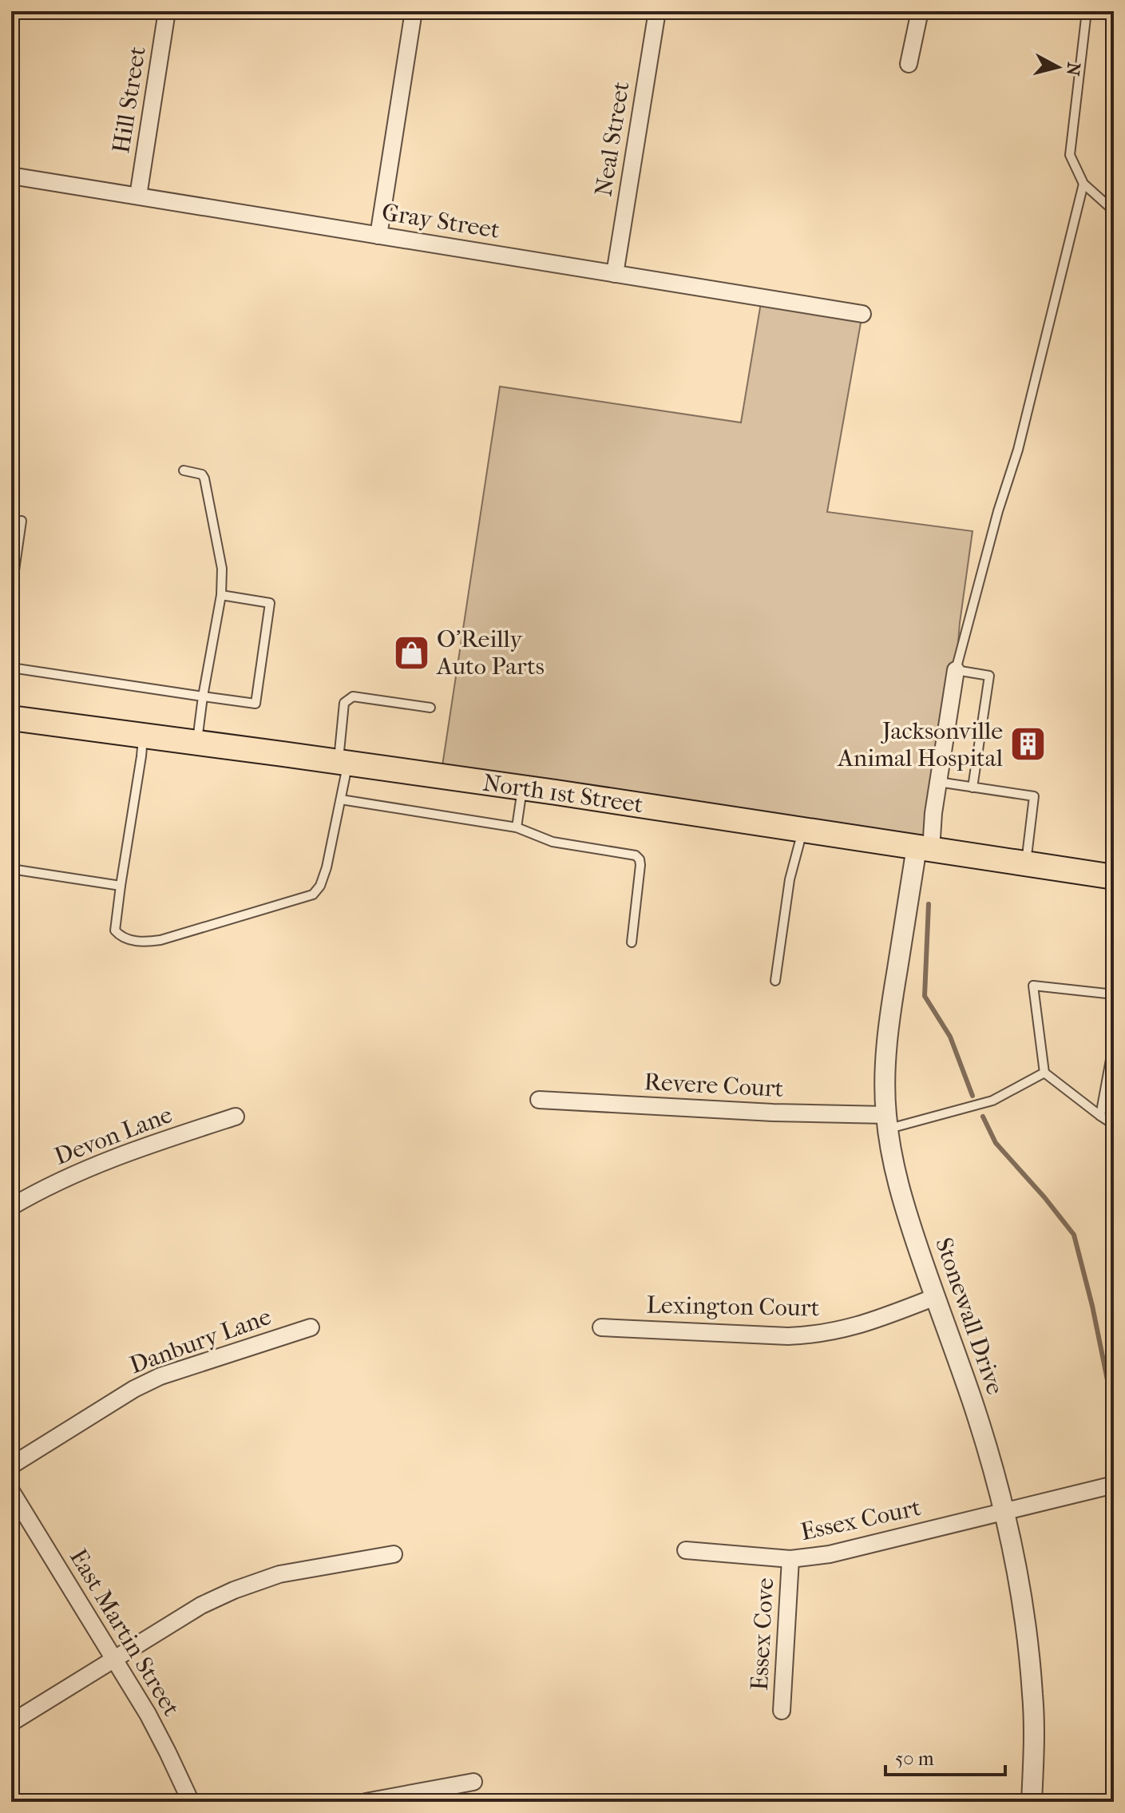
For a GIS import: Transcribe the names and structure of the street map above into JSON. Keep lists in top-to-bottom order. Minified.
{"streets":{"main road":["North 1st Street"],"street":["Hill Street","Neal Street","Gray Street","Revere Court","Devon Lane","Lexington Court","Stonewall Drive","Danbury Lane","Essex Court","East Martin Street","Essex Cove"]},"crossings":[["Hill Street","Gray Street"],["Neal Street","Gray Street"],["North 1st Street","Stonewall Drive"],["Revere Court","Stonewall Drive"],["Lexington Court","Stonewall Drive"],["Stonewall Drive","Essex Court"],["Essex Court","Essex Cove"]],"places":{"shop":["O'Reilly Auto Parts"],"building":["Jacksonville Animal Hospital"]},"scale_bar":"50 m","north":"right"}
